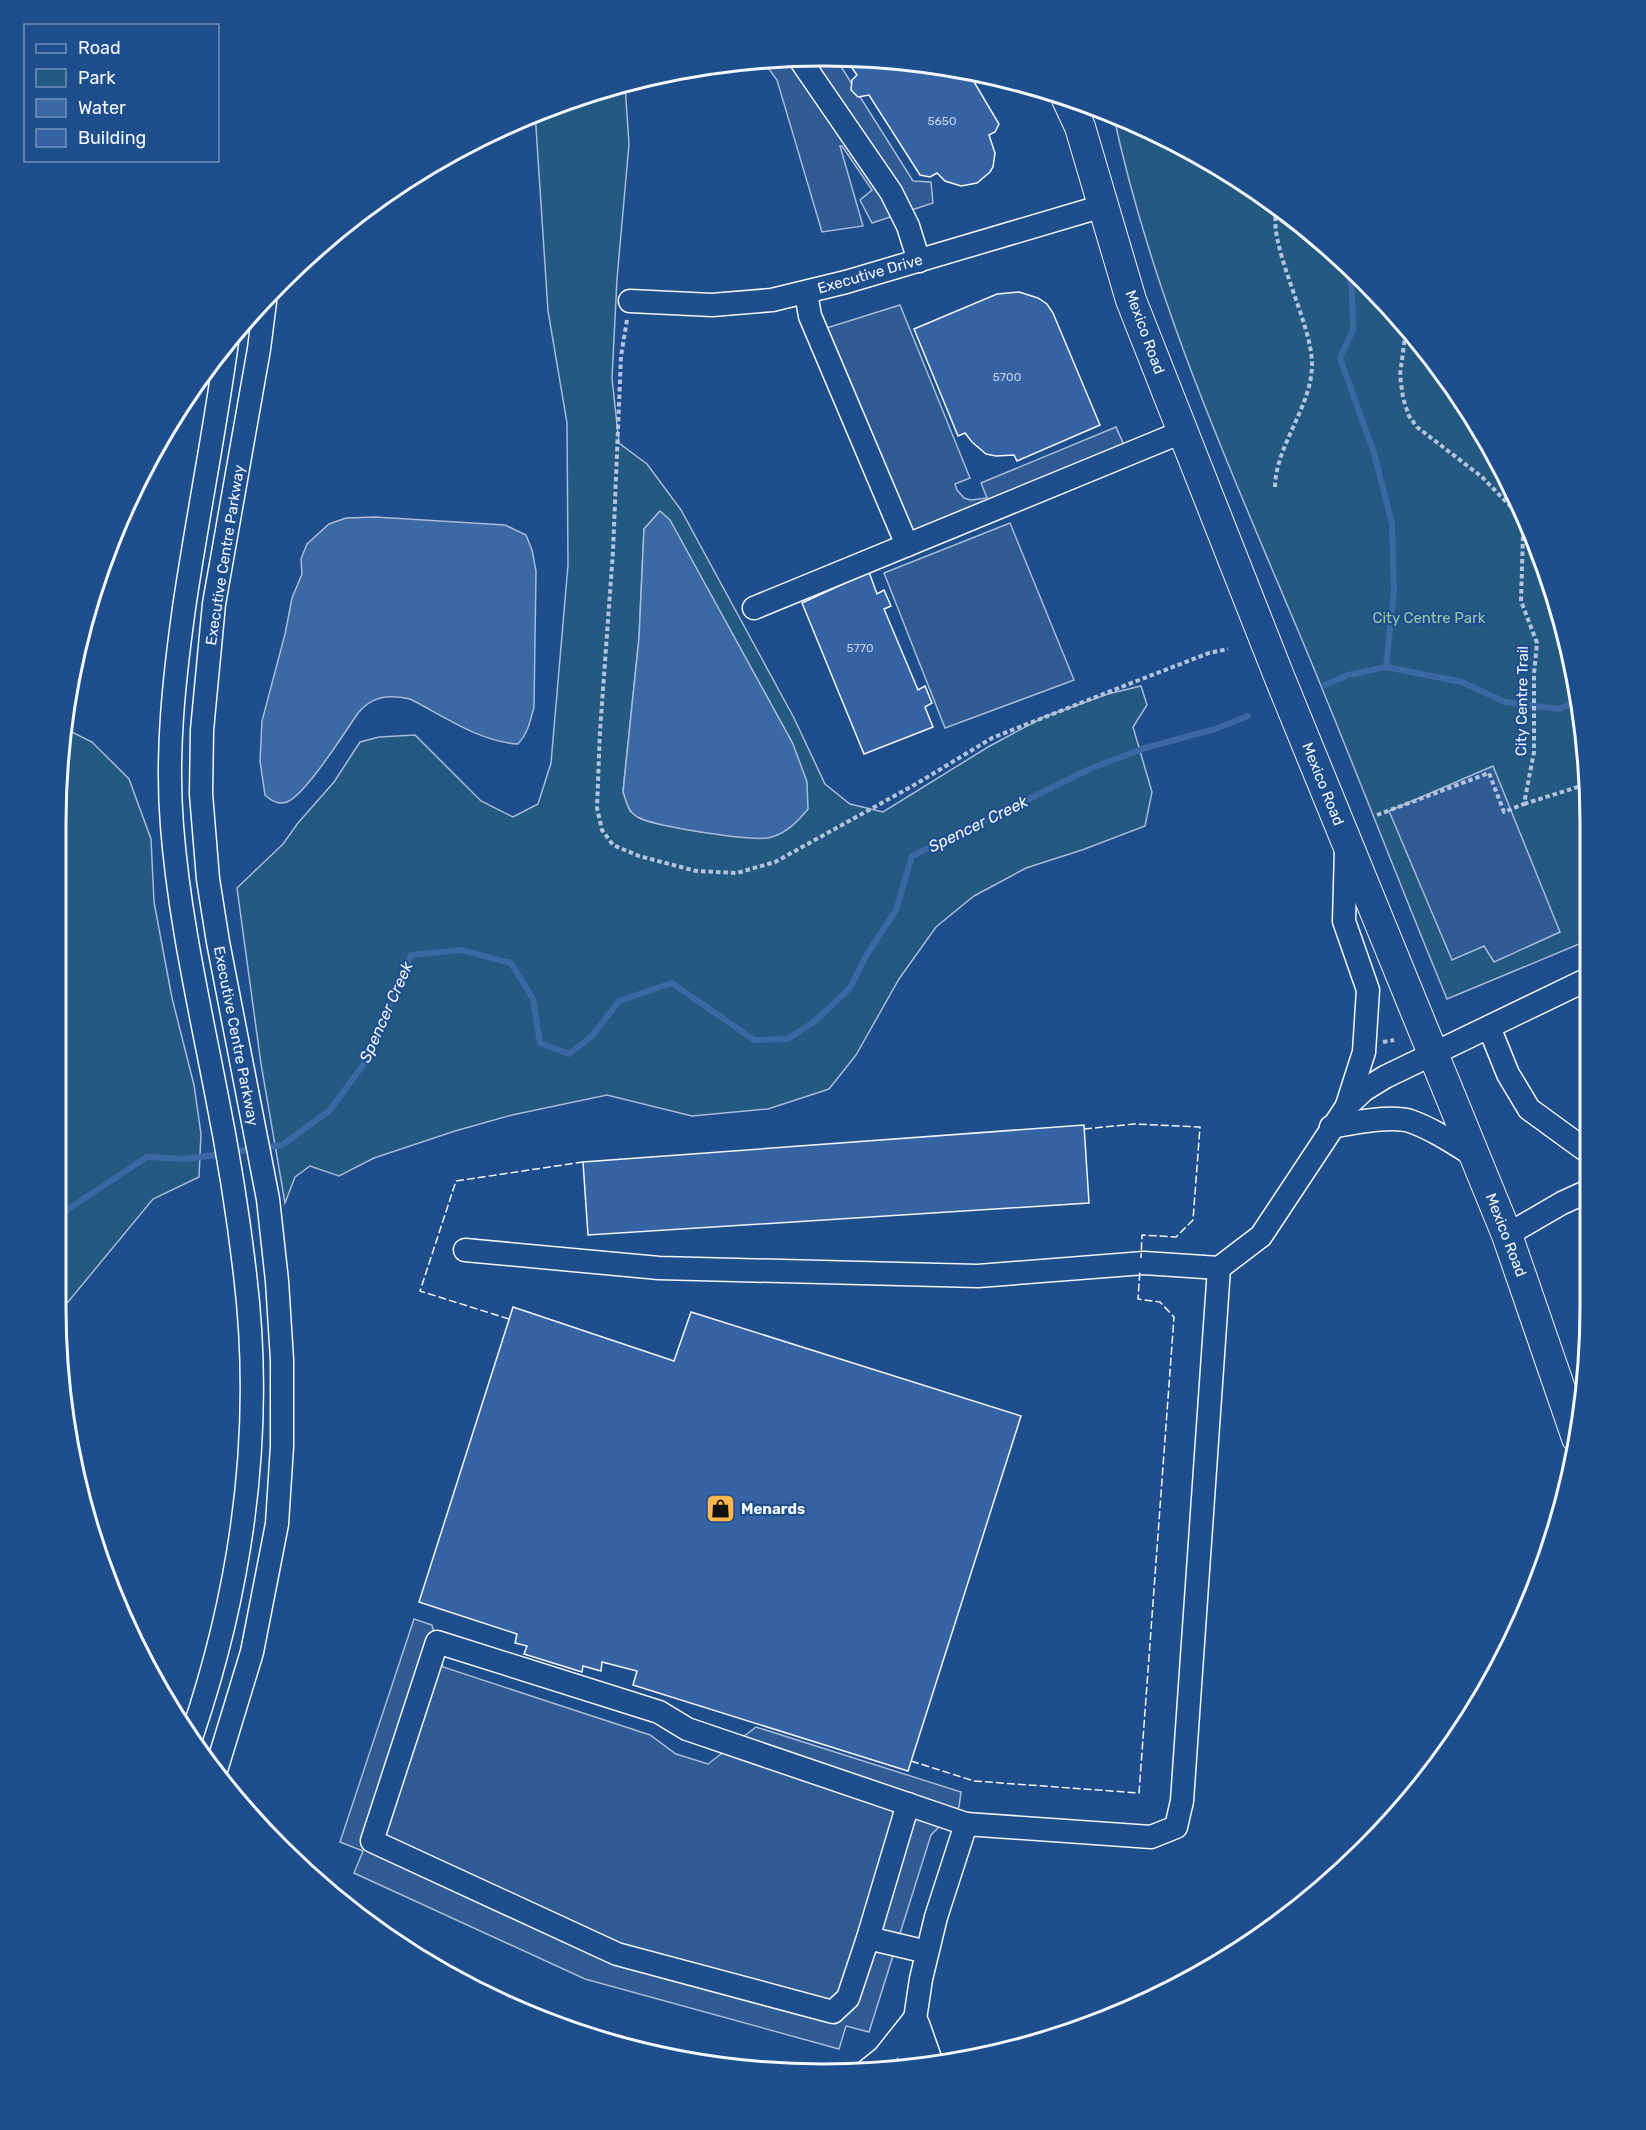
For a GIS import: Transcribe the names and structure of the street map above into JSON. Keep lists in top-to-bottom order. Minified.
{"streets":{"main road":["Mexico Road"],"street":["Executive Drive","Executive Centre Parkway"],"path":["City Centre Trail"]},"crossings":[["Executive Drive","Mexico Road"]],"water":["Spencer Creek"],"parks":["City Centre Park"],"places":{"shop":["Menards"]},"house_numbers":["5650","5700","5770"],"legend":["Road","Park","Water","Building"]}
